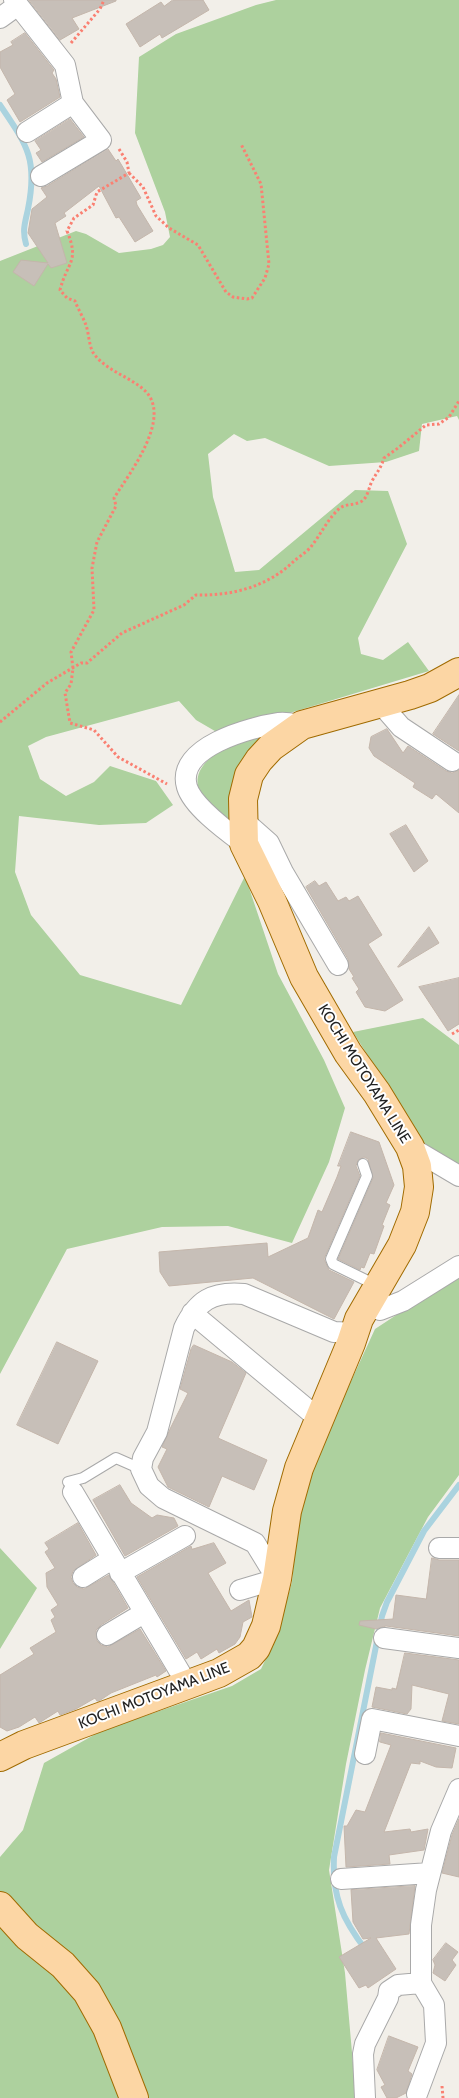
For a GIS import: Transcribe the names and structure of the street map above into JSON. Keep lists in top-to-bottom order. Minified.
{"streets":{"main road":["KOCHI MOTOYAMA LINE"]}}
